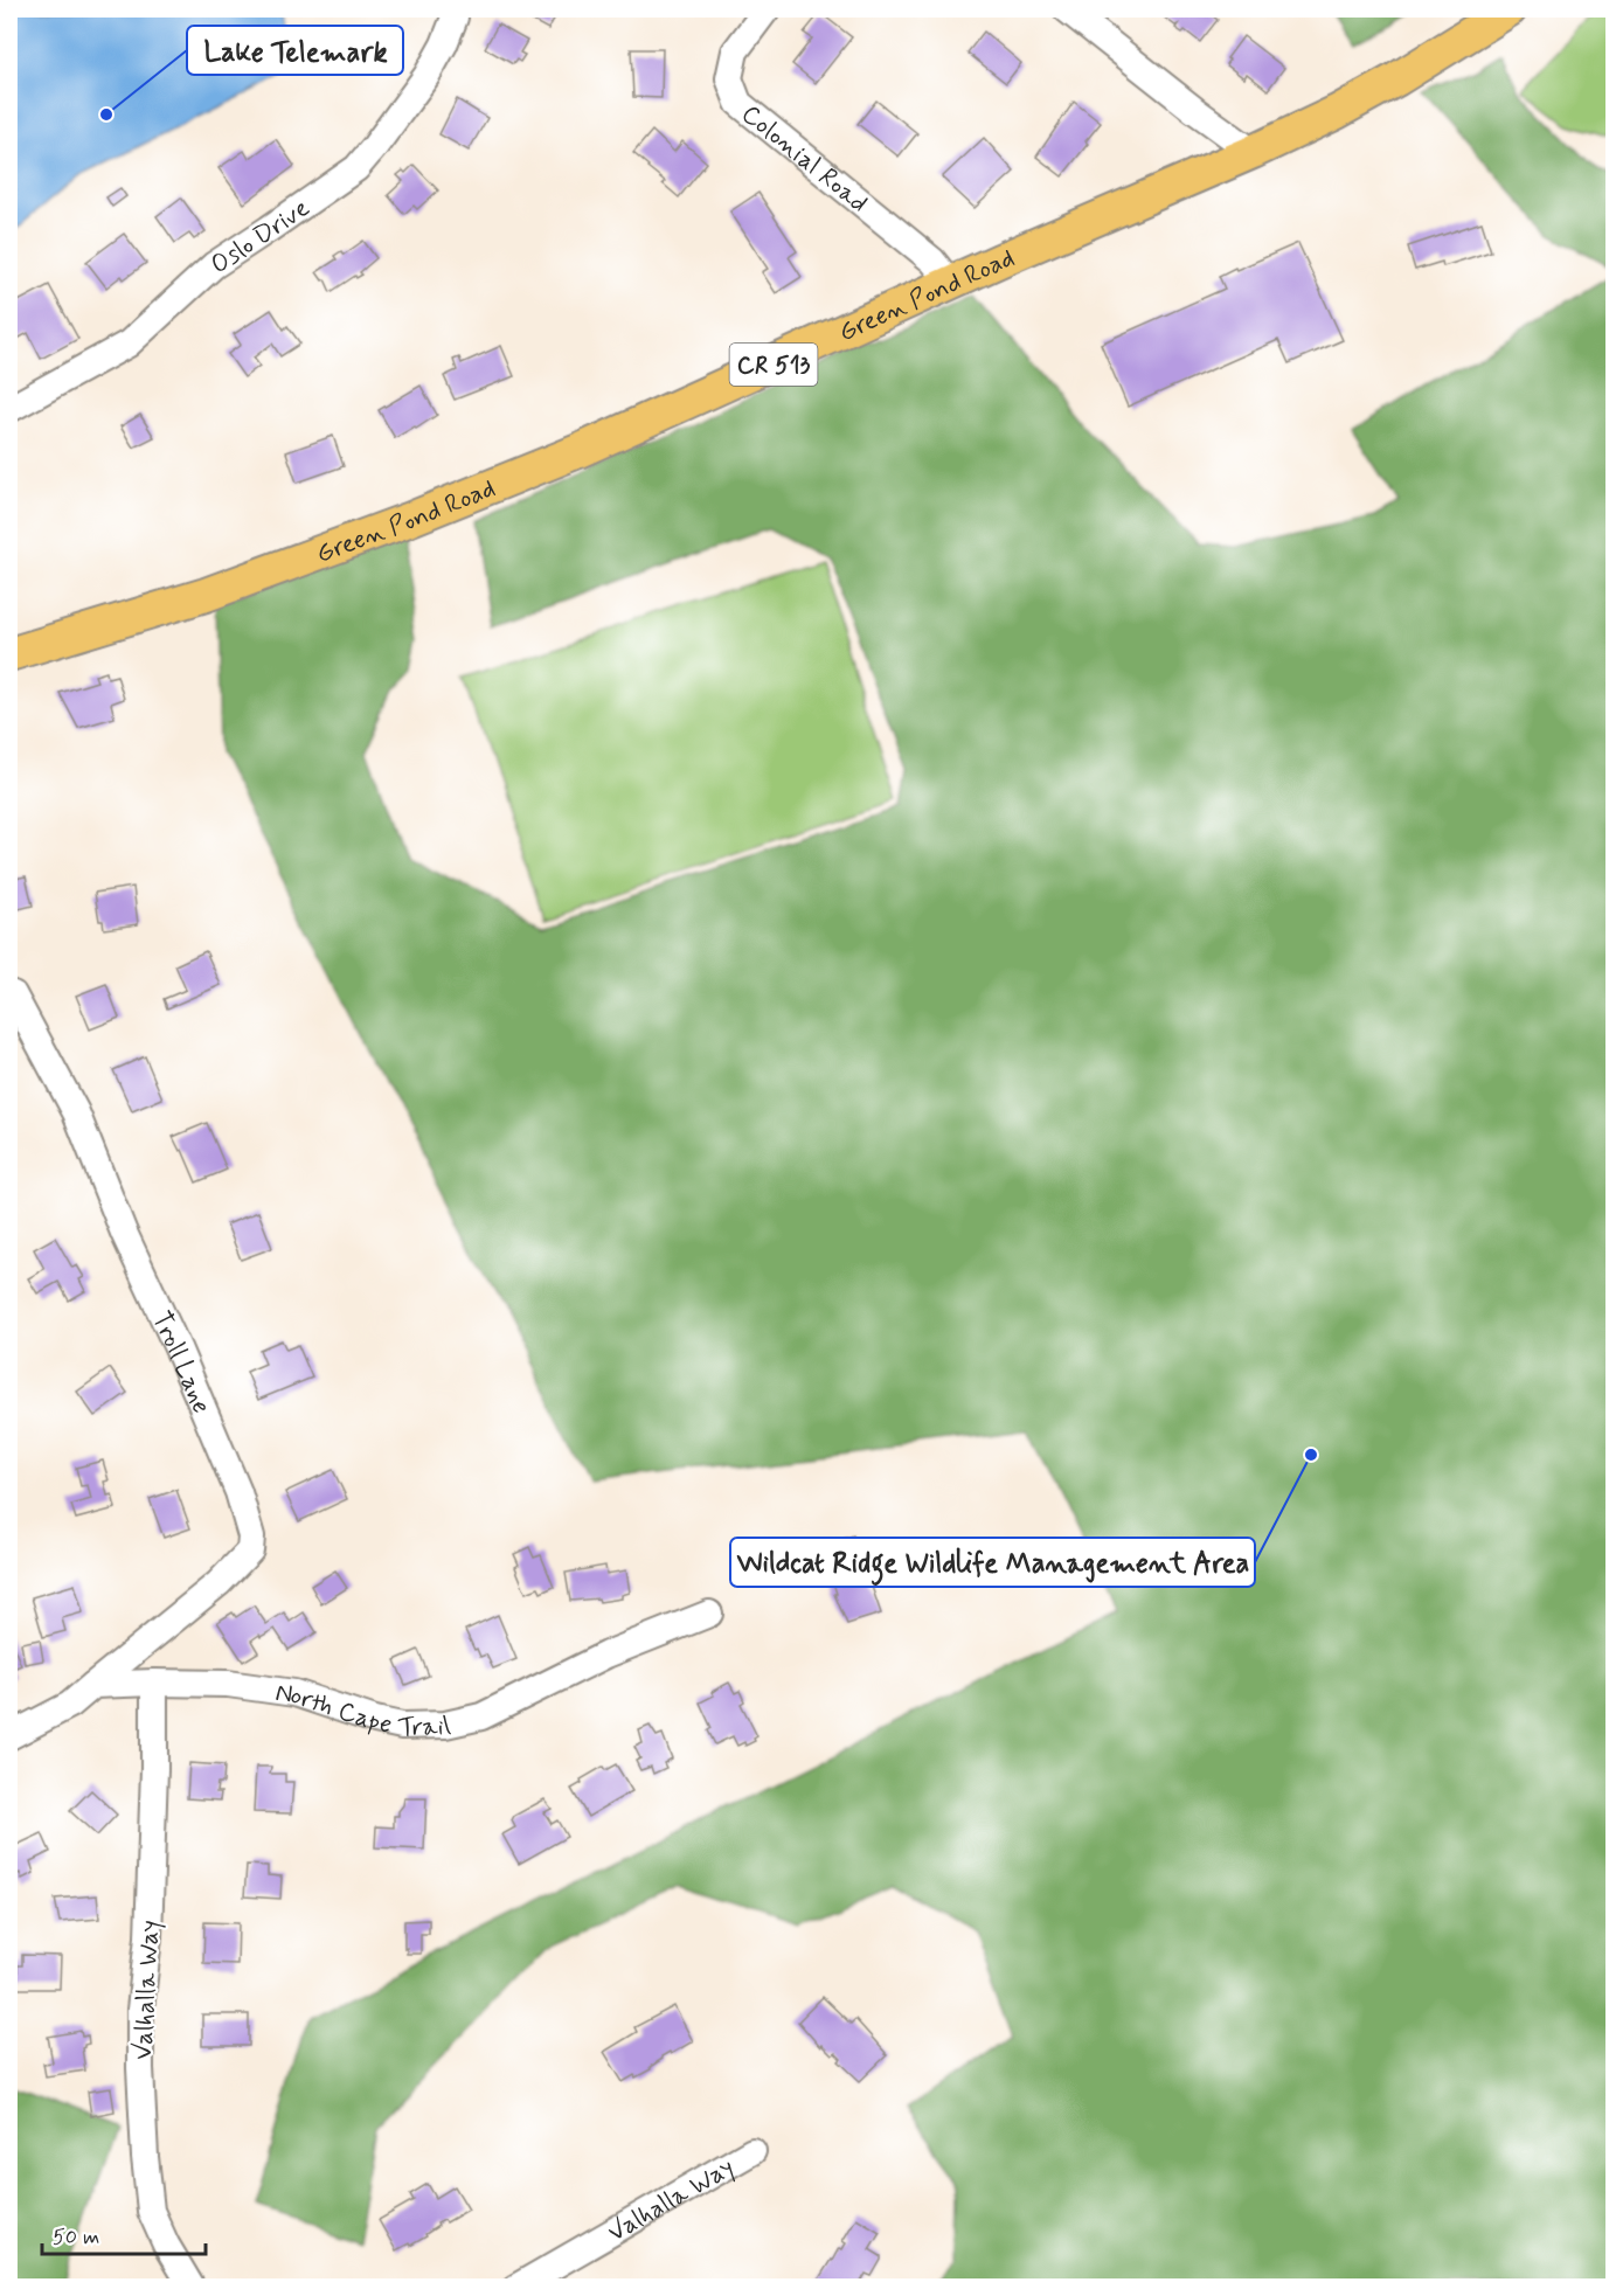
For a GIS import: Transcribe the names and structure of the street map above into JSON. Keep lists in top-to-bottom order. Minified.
{"streets":{"main road":["Green Pond Road","CR 513"],"street":["Colonial Road","Oslo Drive","Troll Lane","North Cape Trail","Valhalla Way"]},"crossings":[["Colonial Road","Green Pond Road"],["Troll Lane","North Cape Trail"],["North Cape Trail","Valhalla Way"]],"places":["Lake Telemark","Wildcat Ridge Wildlife Management Area"],"scale_bar":"50 m"}
